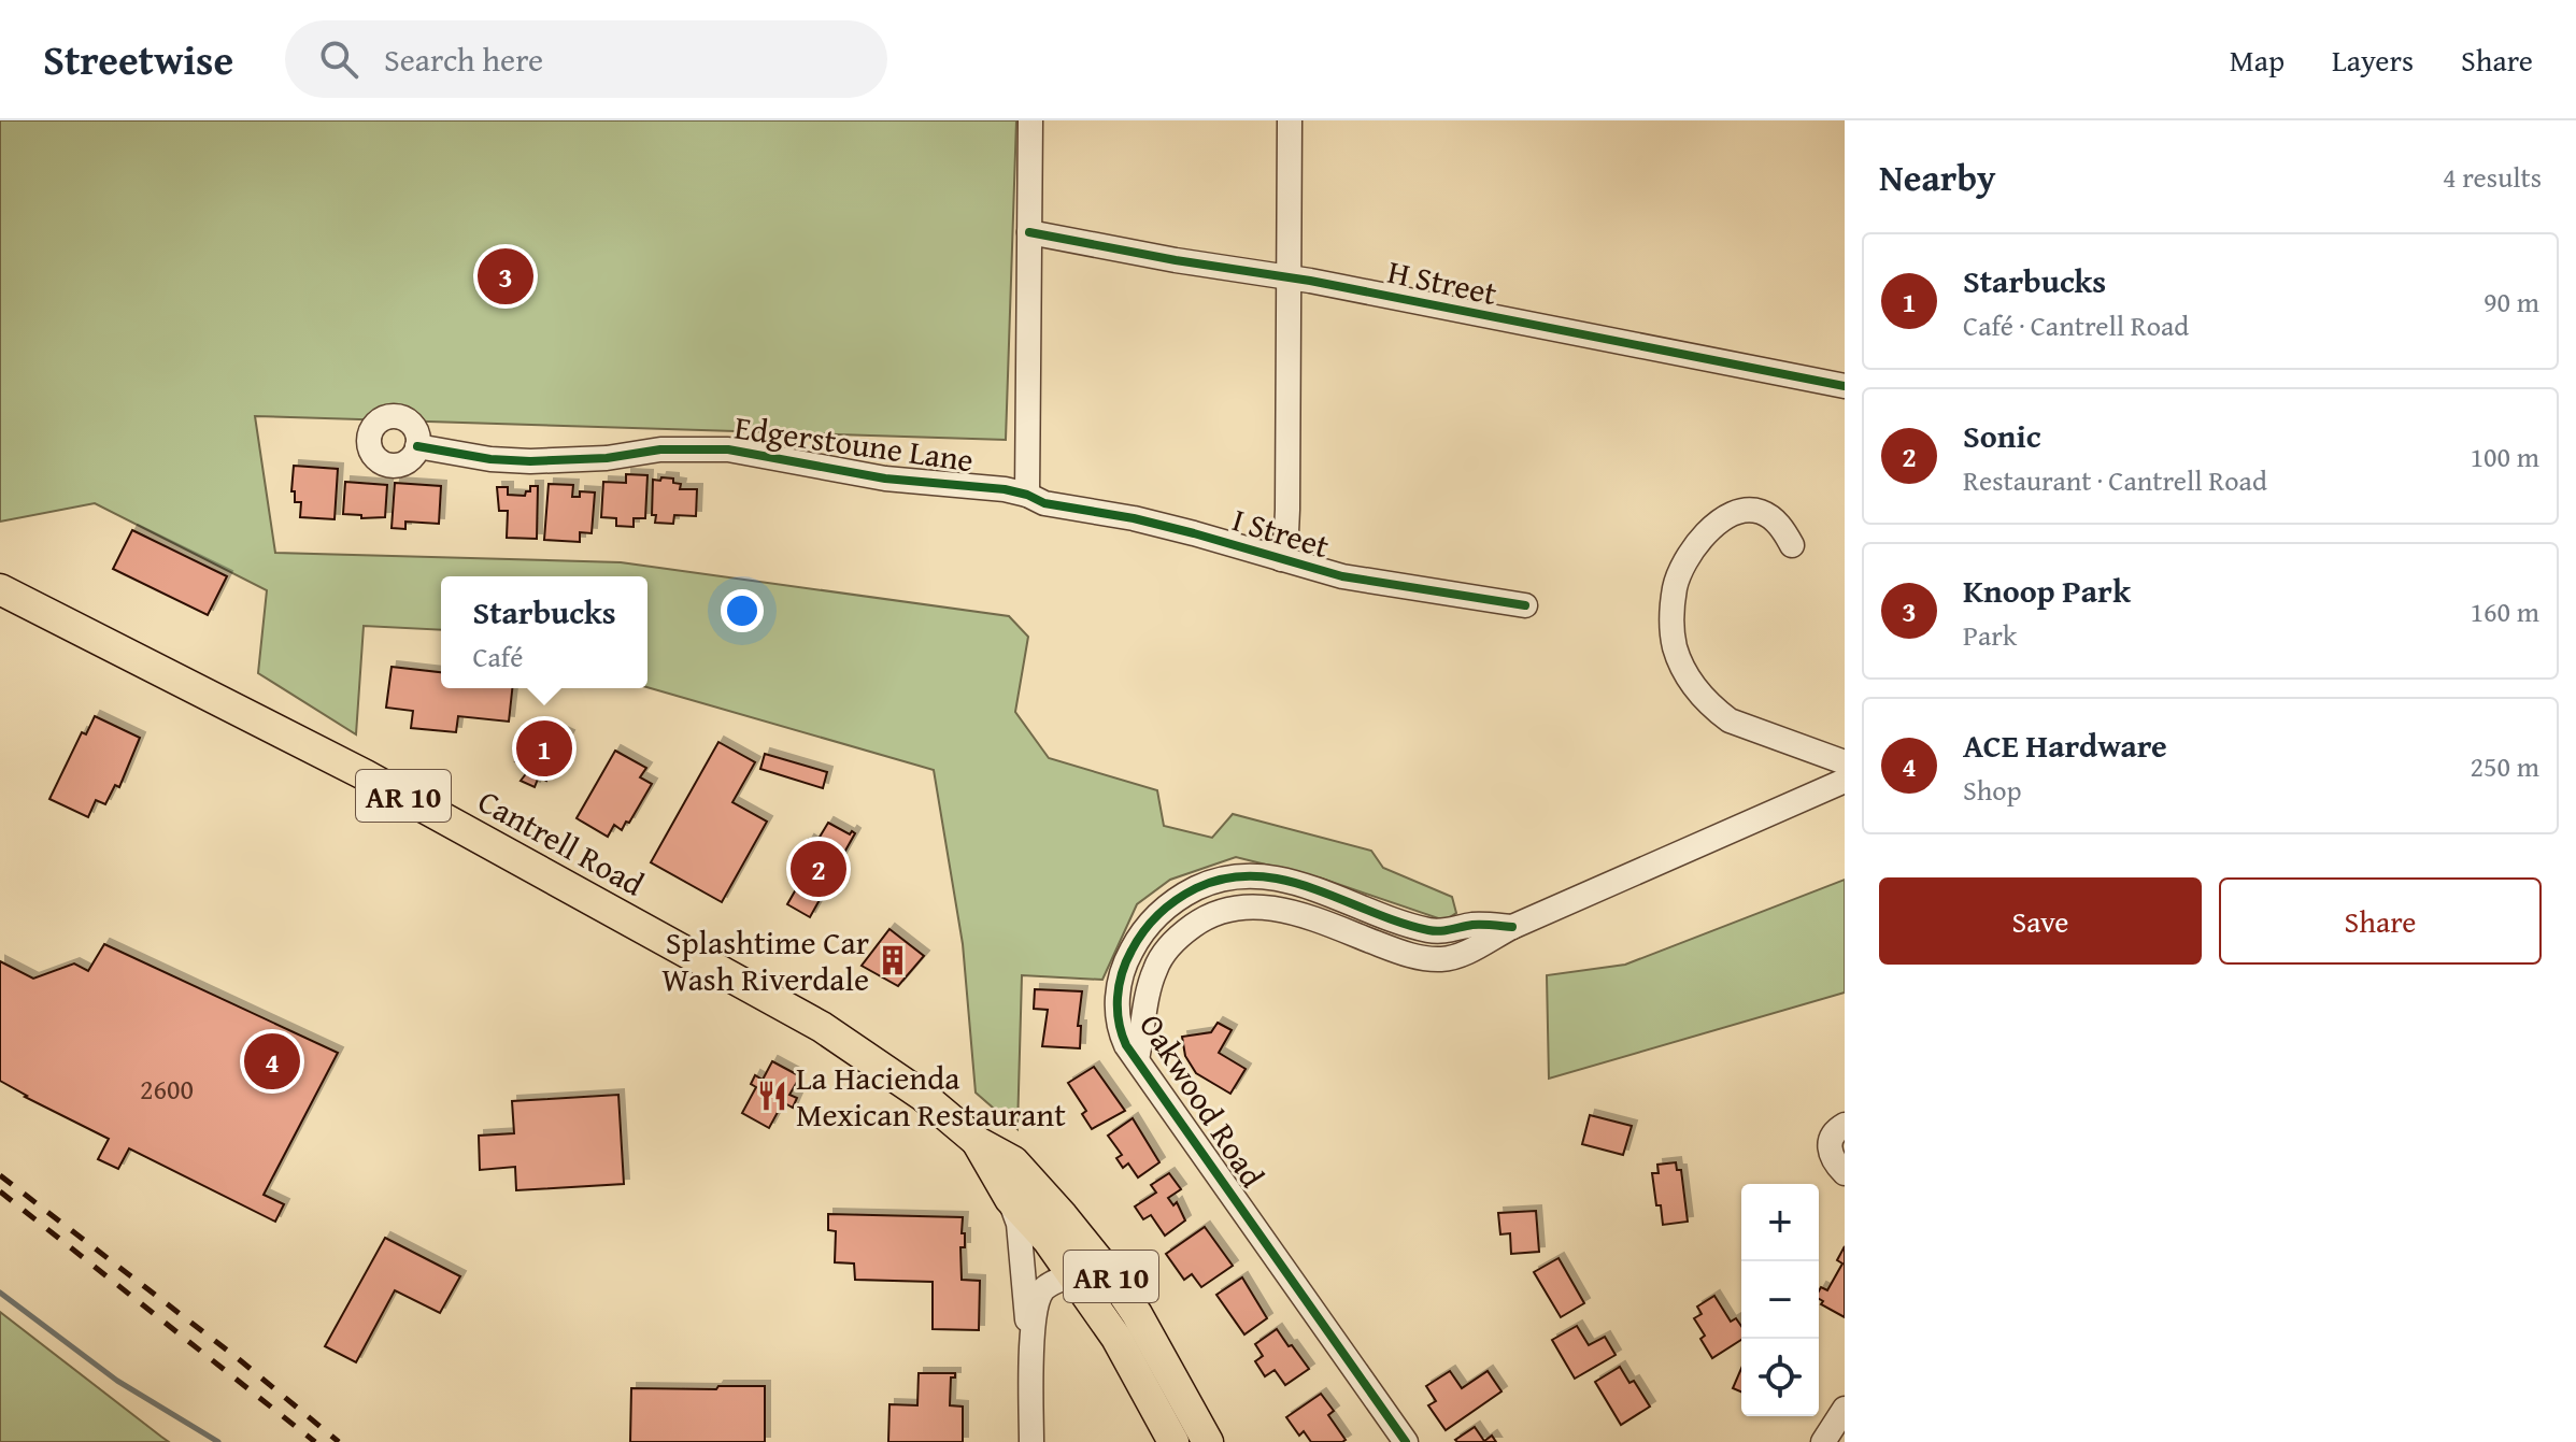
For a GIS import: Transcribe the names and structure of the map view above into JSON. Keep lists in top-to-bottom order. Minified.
{"streets":{"main road":["AR 10","Cantrell Road"],"street":["H Street","Edgerstoune Lane","I Street","Oakwood Road"]},"crossings":[["Edgerstoune Lane","I Street"]],"places":{"building":["Splashtime Car Wash Riverdale"],"restaurant":["La Hacienda Mexican Restaurant"]},"house_numbers":["2600"],"page":{"header":"Streetwise","search":"Search here","nav":["Map","Layers","Share"],"heading":["Nearby","4 results"],"list":[{"mark":"1","name":"Starbucks","note":"Café · Cantrell Road","value":"90 m"},{"mark":"2","name":"Sonic","note":"Restaurant · Cantrell Road","value":"100 m"},{"mark":"3","name":"Knoop Park","note":"Park","value":"160 m"},{"mark":"4","name":"ACE Hardware","note":"Shop","value":"250 m"}],"pins":["3","1","2","4"],"popup":["Starbucks","Café"],"buttons":["Save","Share"],"map_buttons":["+","−"]}}
